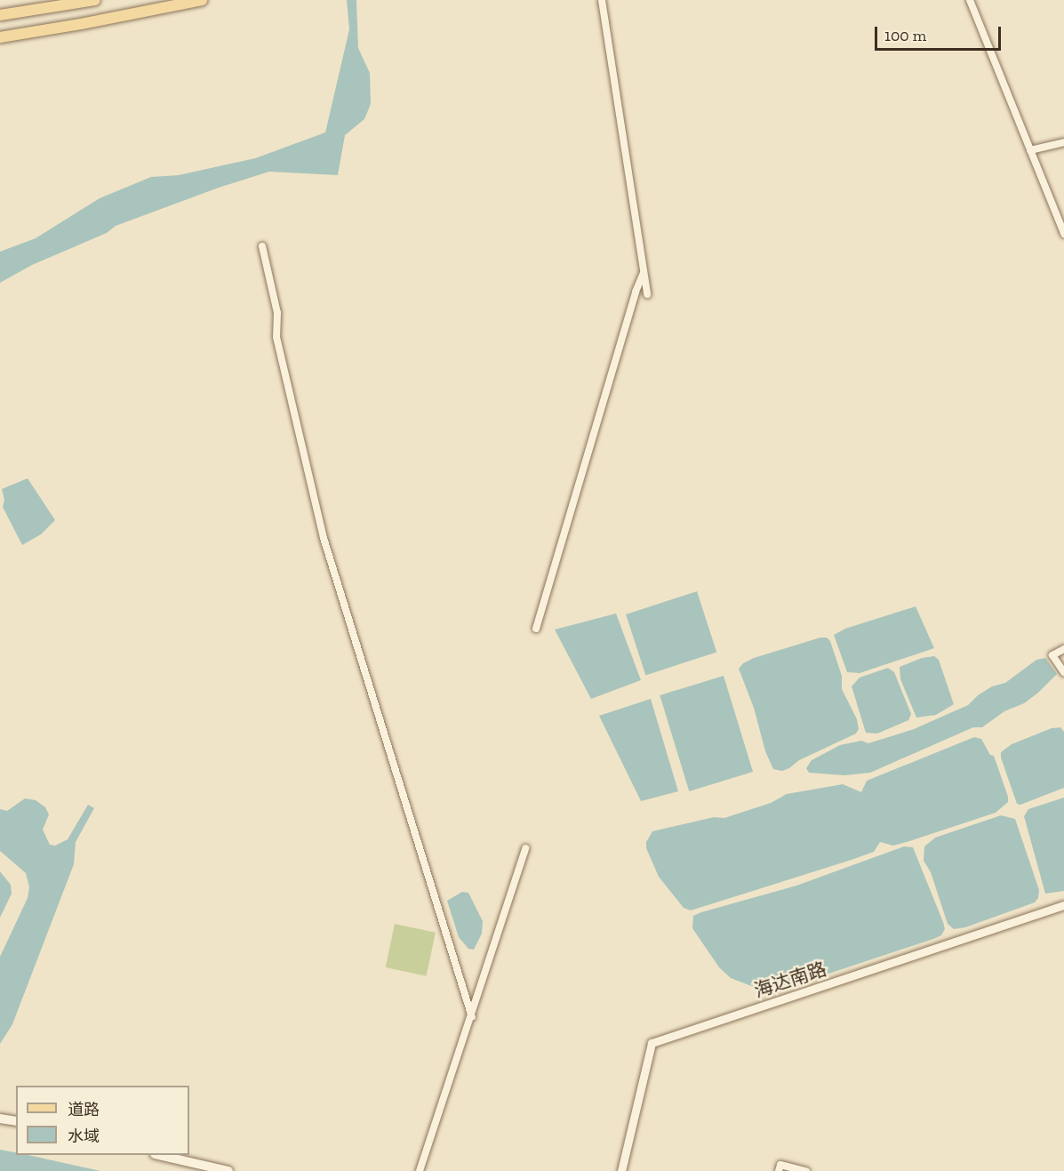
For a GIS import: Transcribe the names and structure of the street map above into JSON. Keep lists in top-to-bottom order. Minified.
{"streets":{"street":["海达南路"]},"legend":["道路","水域"],"scale_bar":"100 m"}
